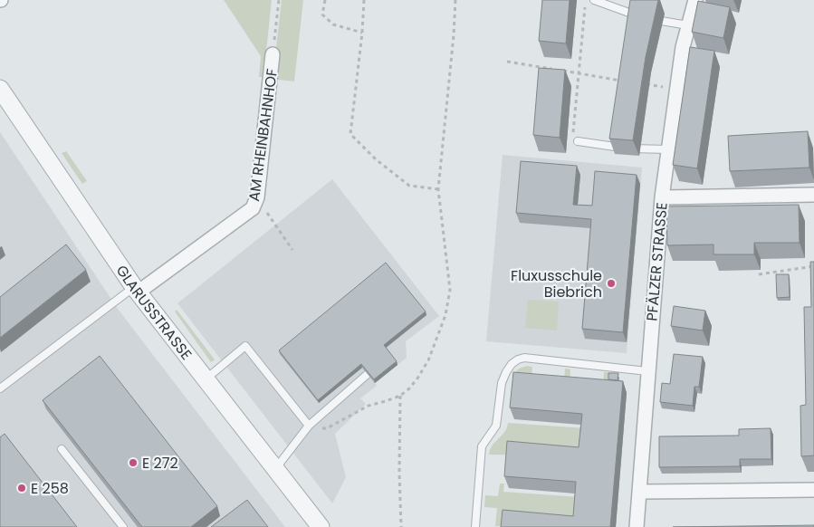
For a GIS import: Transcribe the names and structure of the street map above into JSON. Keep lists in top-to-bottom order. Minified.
{"streets":{"street":["AM RHEINBAHNHOF","PFÄLZER STRASSE","GLARUSSTRASSE"]},"crossings":[["AM RHEINBAHNHOF","GLARUSSTRASSE"]],"places":["Fluxusschule Biebrich","E 272","E 258"]}
